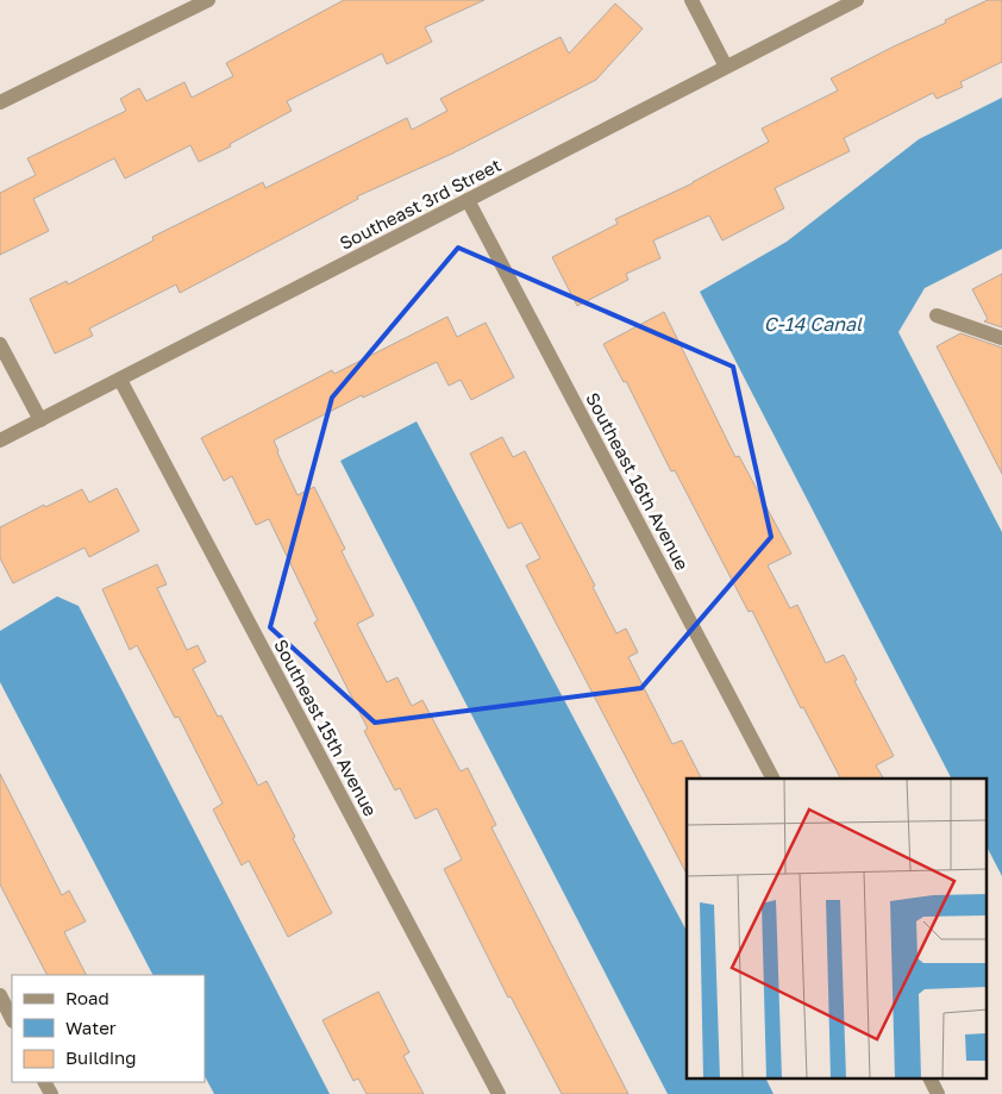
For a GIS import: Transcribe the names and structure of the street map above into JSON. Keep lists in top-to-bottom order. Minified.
{"streets":{"street":["Southeast 3rd Street","Southeast 16th Avenue","Southeast 15th Avenue"]},"crossings":[["Southeast 3rd Street","Southeast 16th Avenue"],["Southeast 3rd Street","Southeast 15th Avenue"]],"water":["C-14 Canal"],"legend":["Road","Water","Building"]}
